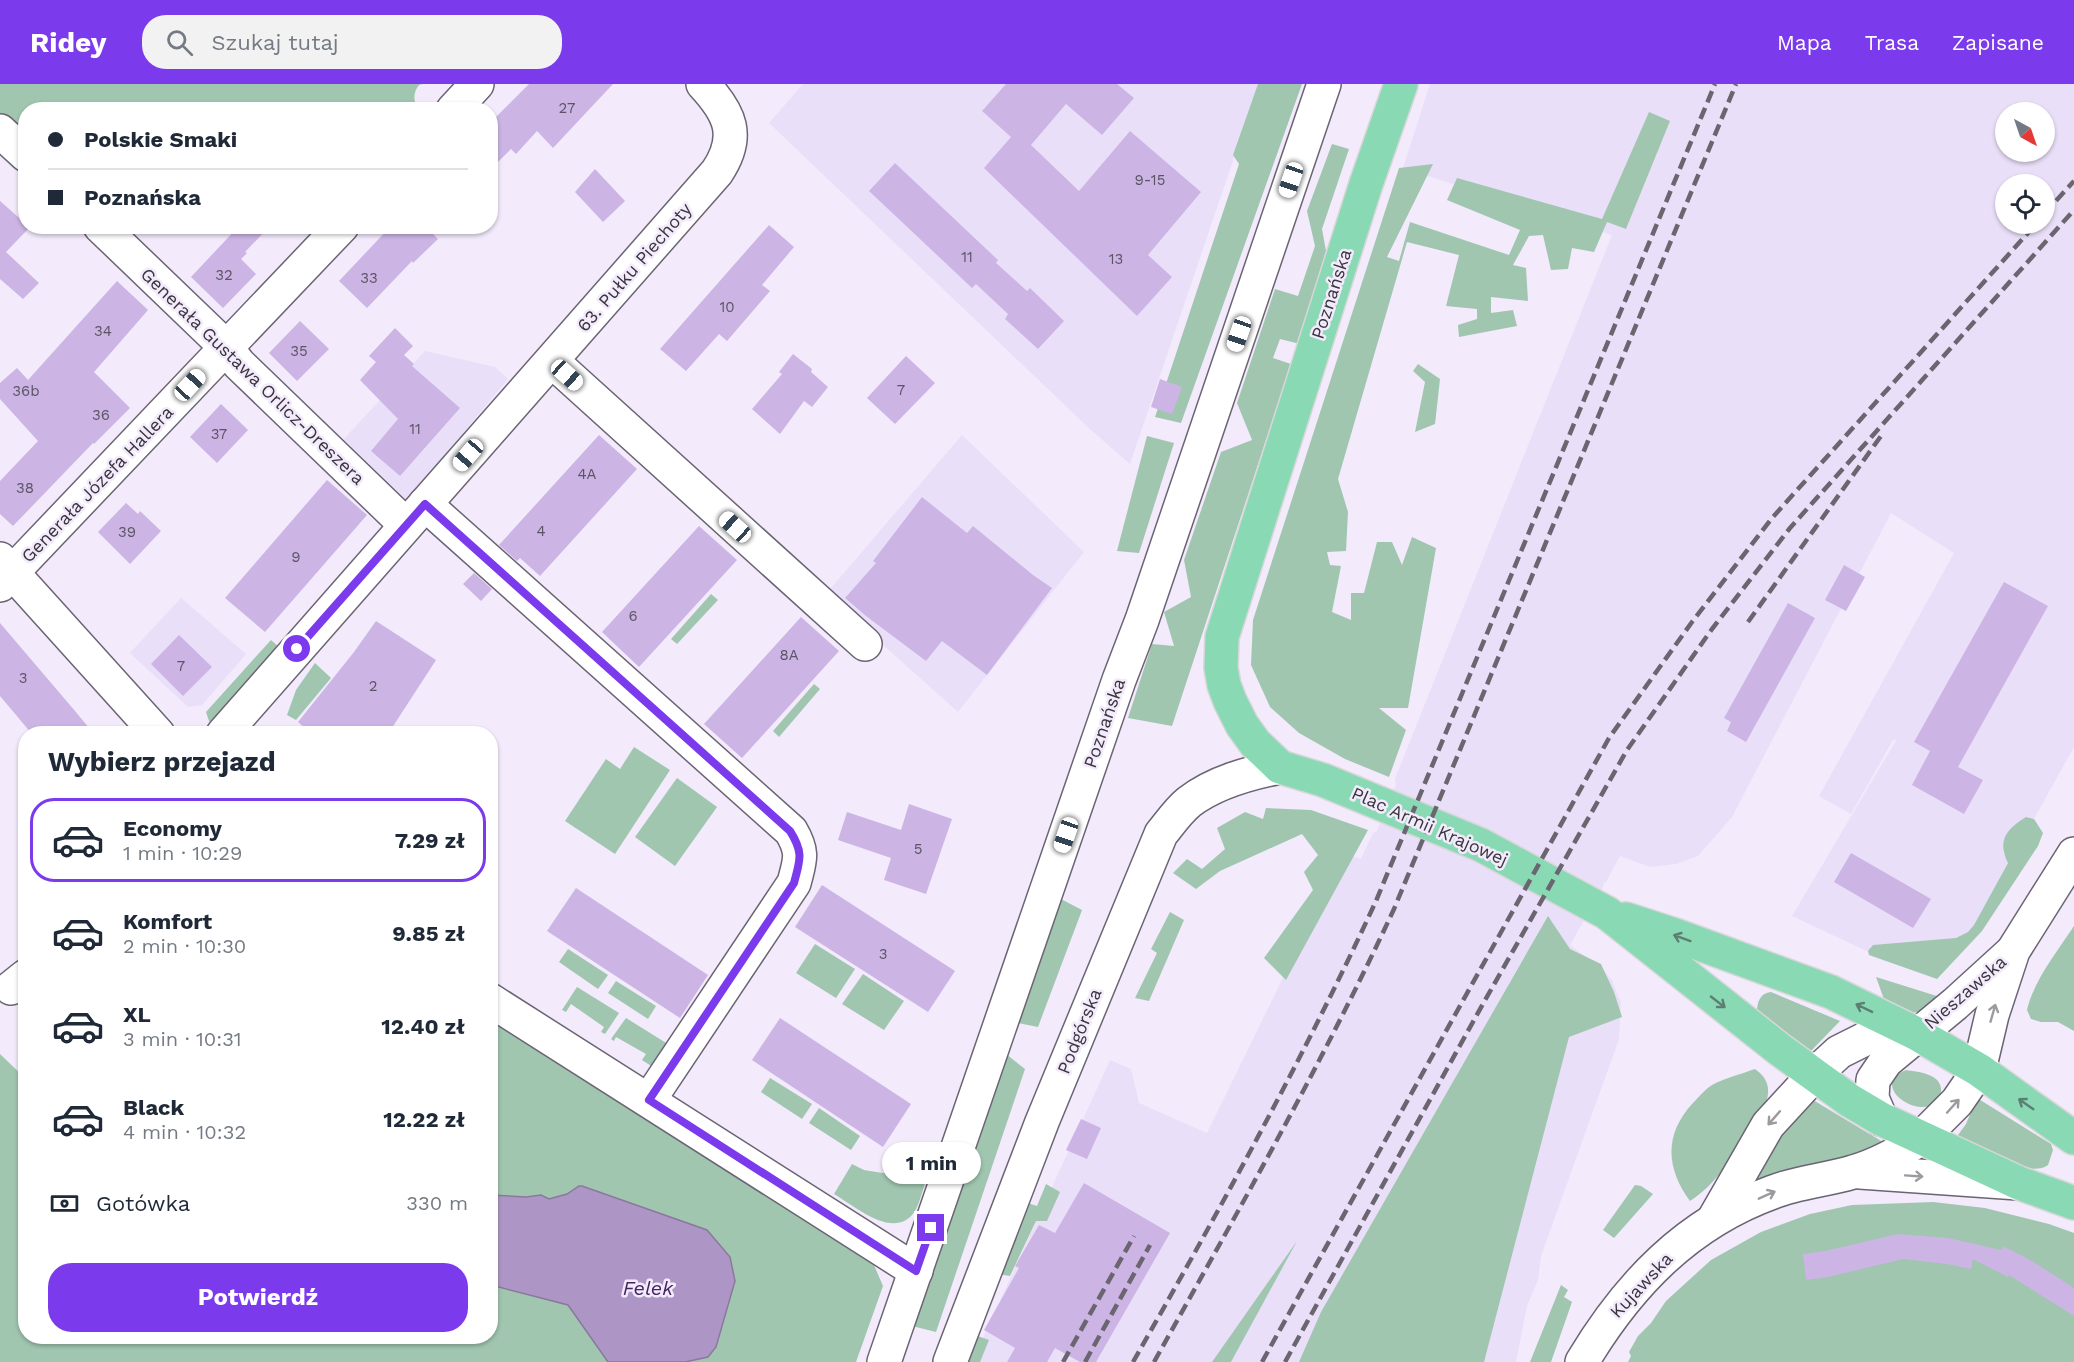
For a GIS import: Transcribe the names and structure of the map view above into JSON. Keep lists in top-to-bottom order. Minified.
{"streets":{"main road":["Poznańska","Plac Armii Krajowej"],"street":["63. Pułku Piechoty","Generała Gustawa Orlicz-Dreszera","Generała Józefa Hallera","Nieszawska","Podgórska","Kujawska"]},"crossings":[["63. Pułku Piechoty","Generała Gustawa Orlicz-Dreszera"],["Poznańska","Plac Armii Krajowej"],["Poznańska","Podgórska"],["Generała Gustawa Orlicz-Dreszera","Generała Józefa Hallera"],["Plac Armii Krajowej","Nieszawska"],["Plac Armii Krajowej","Podgórska"],["Plac Armii Krajowej","Kujawska"],["Nieszawska","Kujawska"]],"water":["Felek"],"house_numbers":["27","9-15","11","13","32","33","10","34","35","7","36b","36","11","37","4A","38","4","39","9","6","8A","7","3","2","5","3"],"north":"bottom right","page":{"header":"Ridey","search":"Szukaj tutaj","nav":["Mapa","Trasa","Zapisane"],"banner":["Polskie Smaki","Poznańska"],"heading":"Wybierz przejazd","list":[{"name":"Economy","note":"1 min · 10:29","value":"7.29 zł"},{"name":"Komfort","note":"2 min · 10:30","value":"9.85 zł"},{"name":"XL","note":"3 min · 10:31","value":"12.40 zł"},{"name":"Black","note":"4 min · 10:32","value":"12.22 zł"}],"bubble":"1 min","pay":["Gotówka","330 m"],"buttons":"Potwierdź"}}
